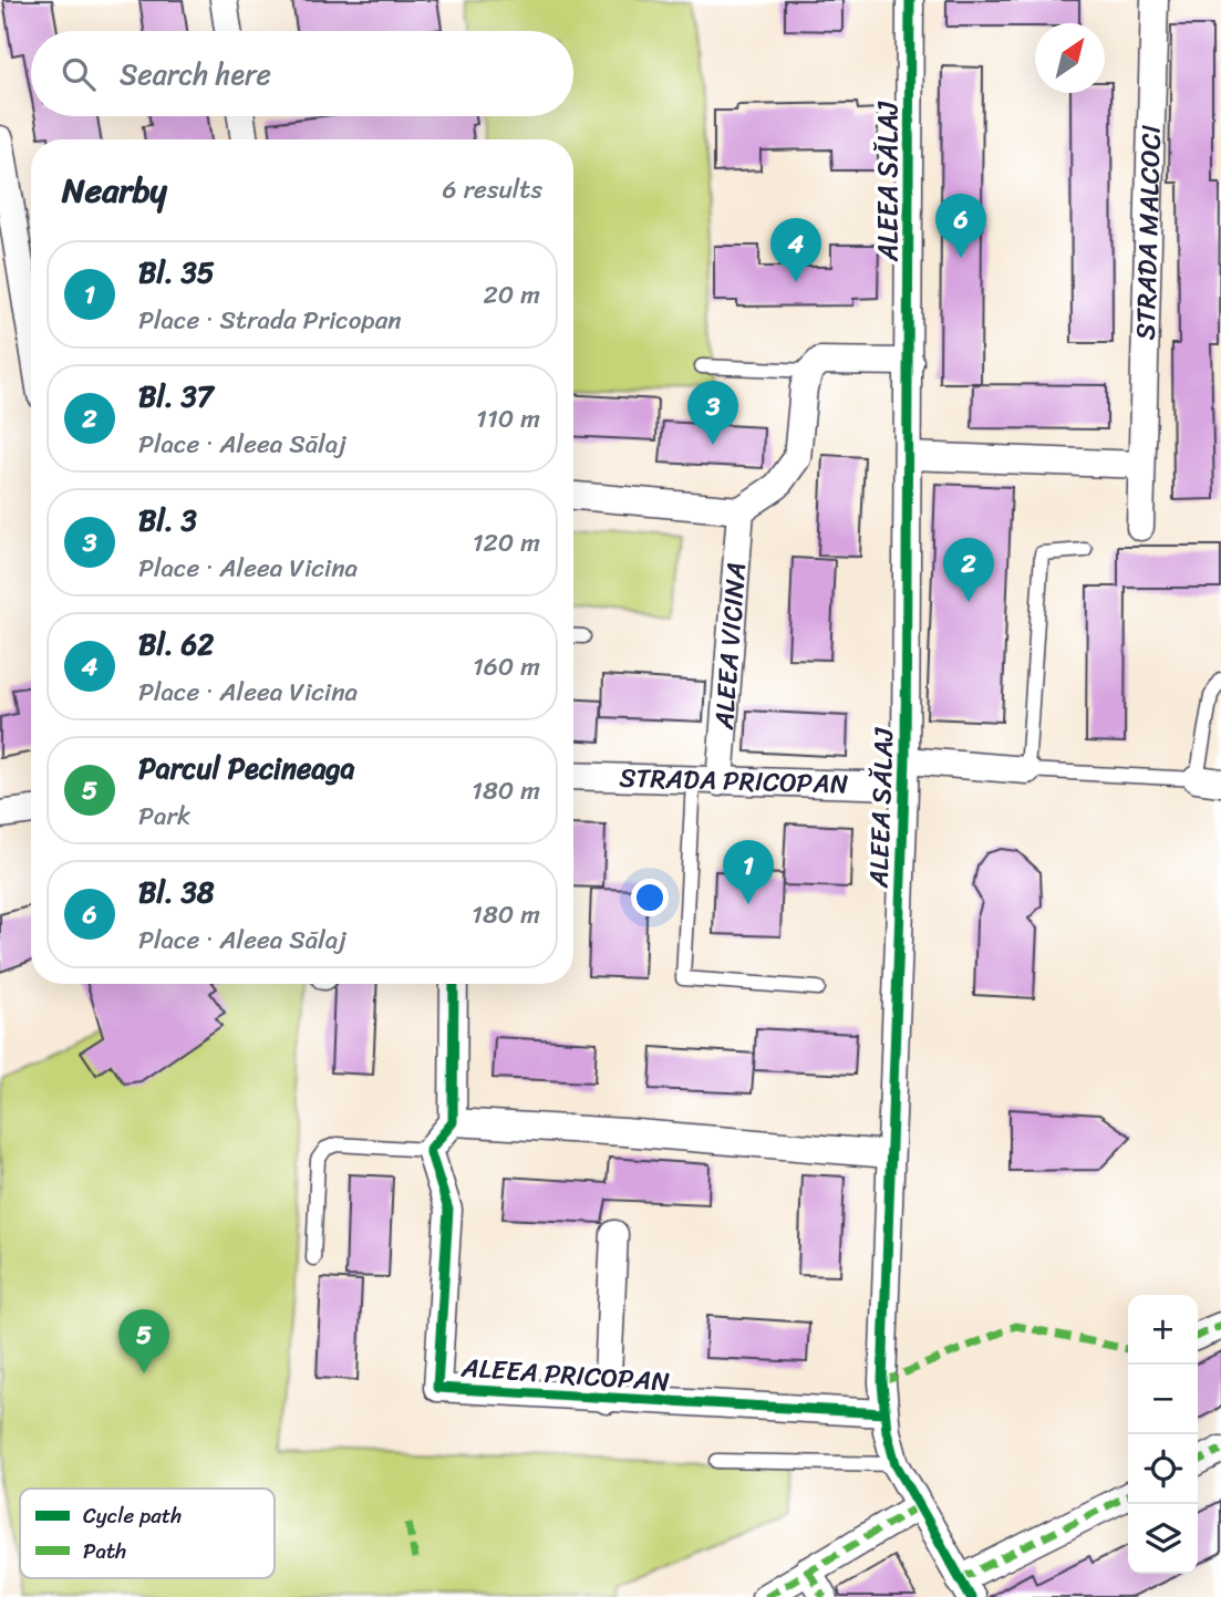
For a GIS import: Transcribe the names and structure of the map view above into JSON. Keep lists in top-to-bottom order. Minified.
{"streets":{"street":["ALEEA SĂLAJ","STRADA MALCOCI","ALEEA VICINA","STRADA PRICOPAN","ALEEA PRICOPAN"]},"crossings":[["ALEEA SĂLAJ","STRADA PRICOPAN"],["ALEEA SĂLAJ","ALEEA PRICOPAN"],["ALEEA VICINA","STRADA PRICOPAN"]],"legend":["Cycle path","Path"],"north":"top right","page":{"search":"Search here","heading":["Nearby","6 results"],"pins":["6","4","3","2","1","5"],"list":[{"mark":"1","name":"Bl. 35","note":"Place · Strada Pricopan","value":"20 m"},{"mark":"2","name":"Bl. 37","note":"Place · Aleea Sălaj","value":"110 m"},{"mark":"3","name":"Bl. 3","note":"Place · Aleea Vicina","value":"120 m"},{"mark":"4","name":"Bl. 62","note":"Place · Aleea Vicina","value":"160 m"},{"mark":"5","name":"Parcul Pecineaga","note":"Park","value":"180 m"},{"mark":"6","name":"Bl. 38","note":"Place · Aleea Sălaj","value":"180 m"}],"map_buttons":["+","−"]}}
